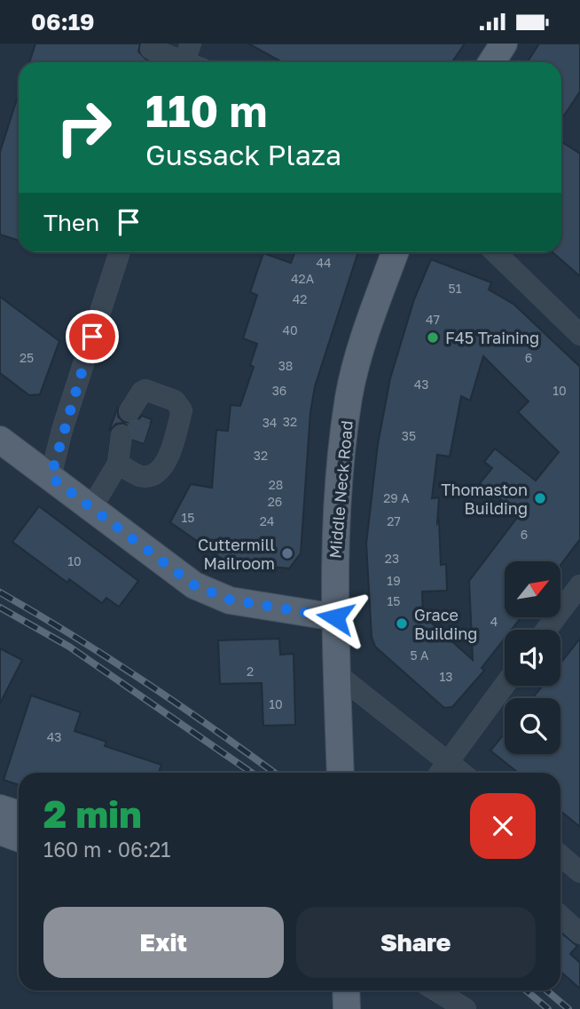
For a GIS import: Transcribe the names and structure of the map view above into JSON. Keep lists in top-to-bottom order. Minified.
{"streets":{"main road":["Middle Neck Road"]},"places":["F45 Training","Thomaston Building","Cuttermill Mailroom","Grace Building"],"house_numbers":["44","42A","51","42","47","40","25","6","38","43","36","10","32","34","35","32","28","29 A","26","15","24","27","6","23","10","19","15","4","5 A","2","13","10","43"],"north":"top right","page":{"status":"06:19","turn":["110 m","Gussack Plaza"],"then":"Then","heading":["2 min","160 m · 06:21"],"buttons":["Exit","Share"]}}
